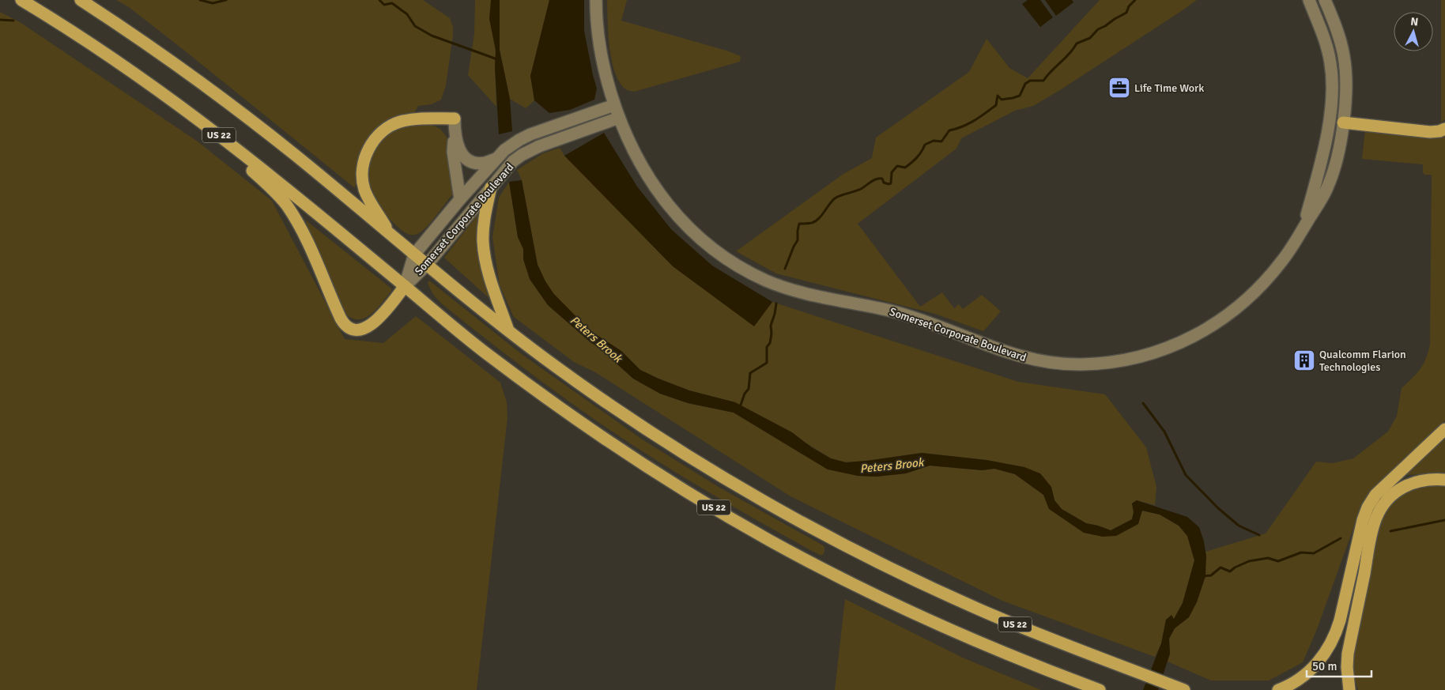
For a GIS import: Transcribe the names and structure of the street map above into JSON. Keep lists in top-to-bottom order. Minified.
{"streets":{"highway":["US 22"],"street":["Somerset Corporate Boulevard"]},"crossings":[["US 22","Somerset Corporate Boulevard"]],"water":["Peters Brook"],"places":{"office":["Life Time Work"],"building":["Qualcomm Flarion Technologies"]},"scale_bar":"50 m","north":"top"}
